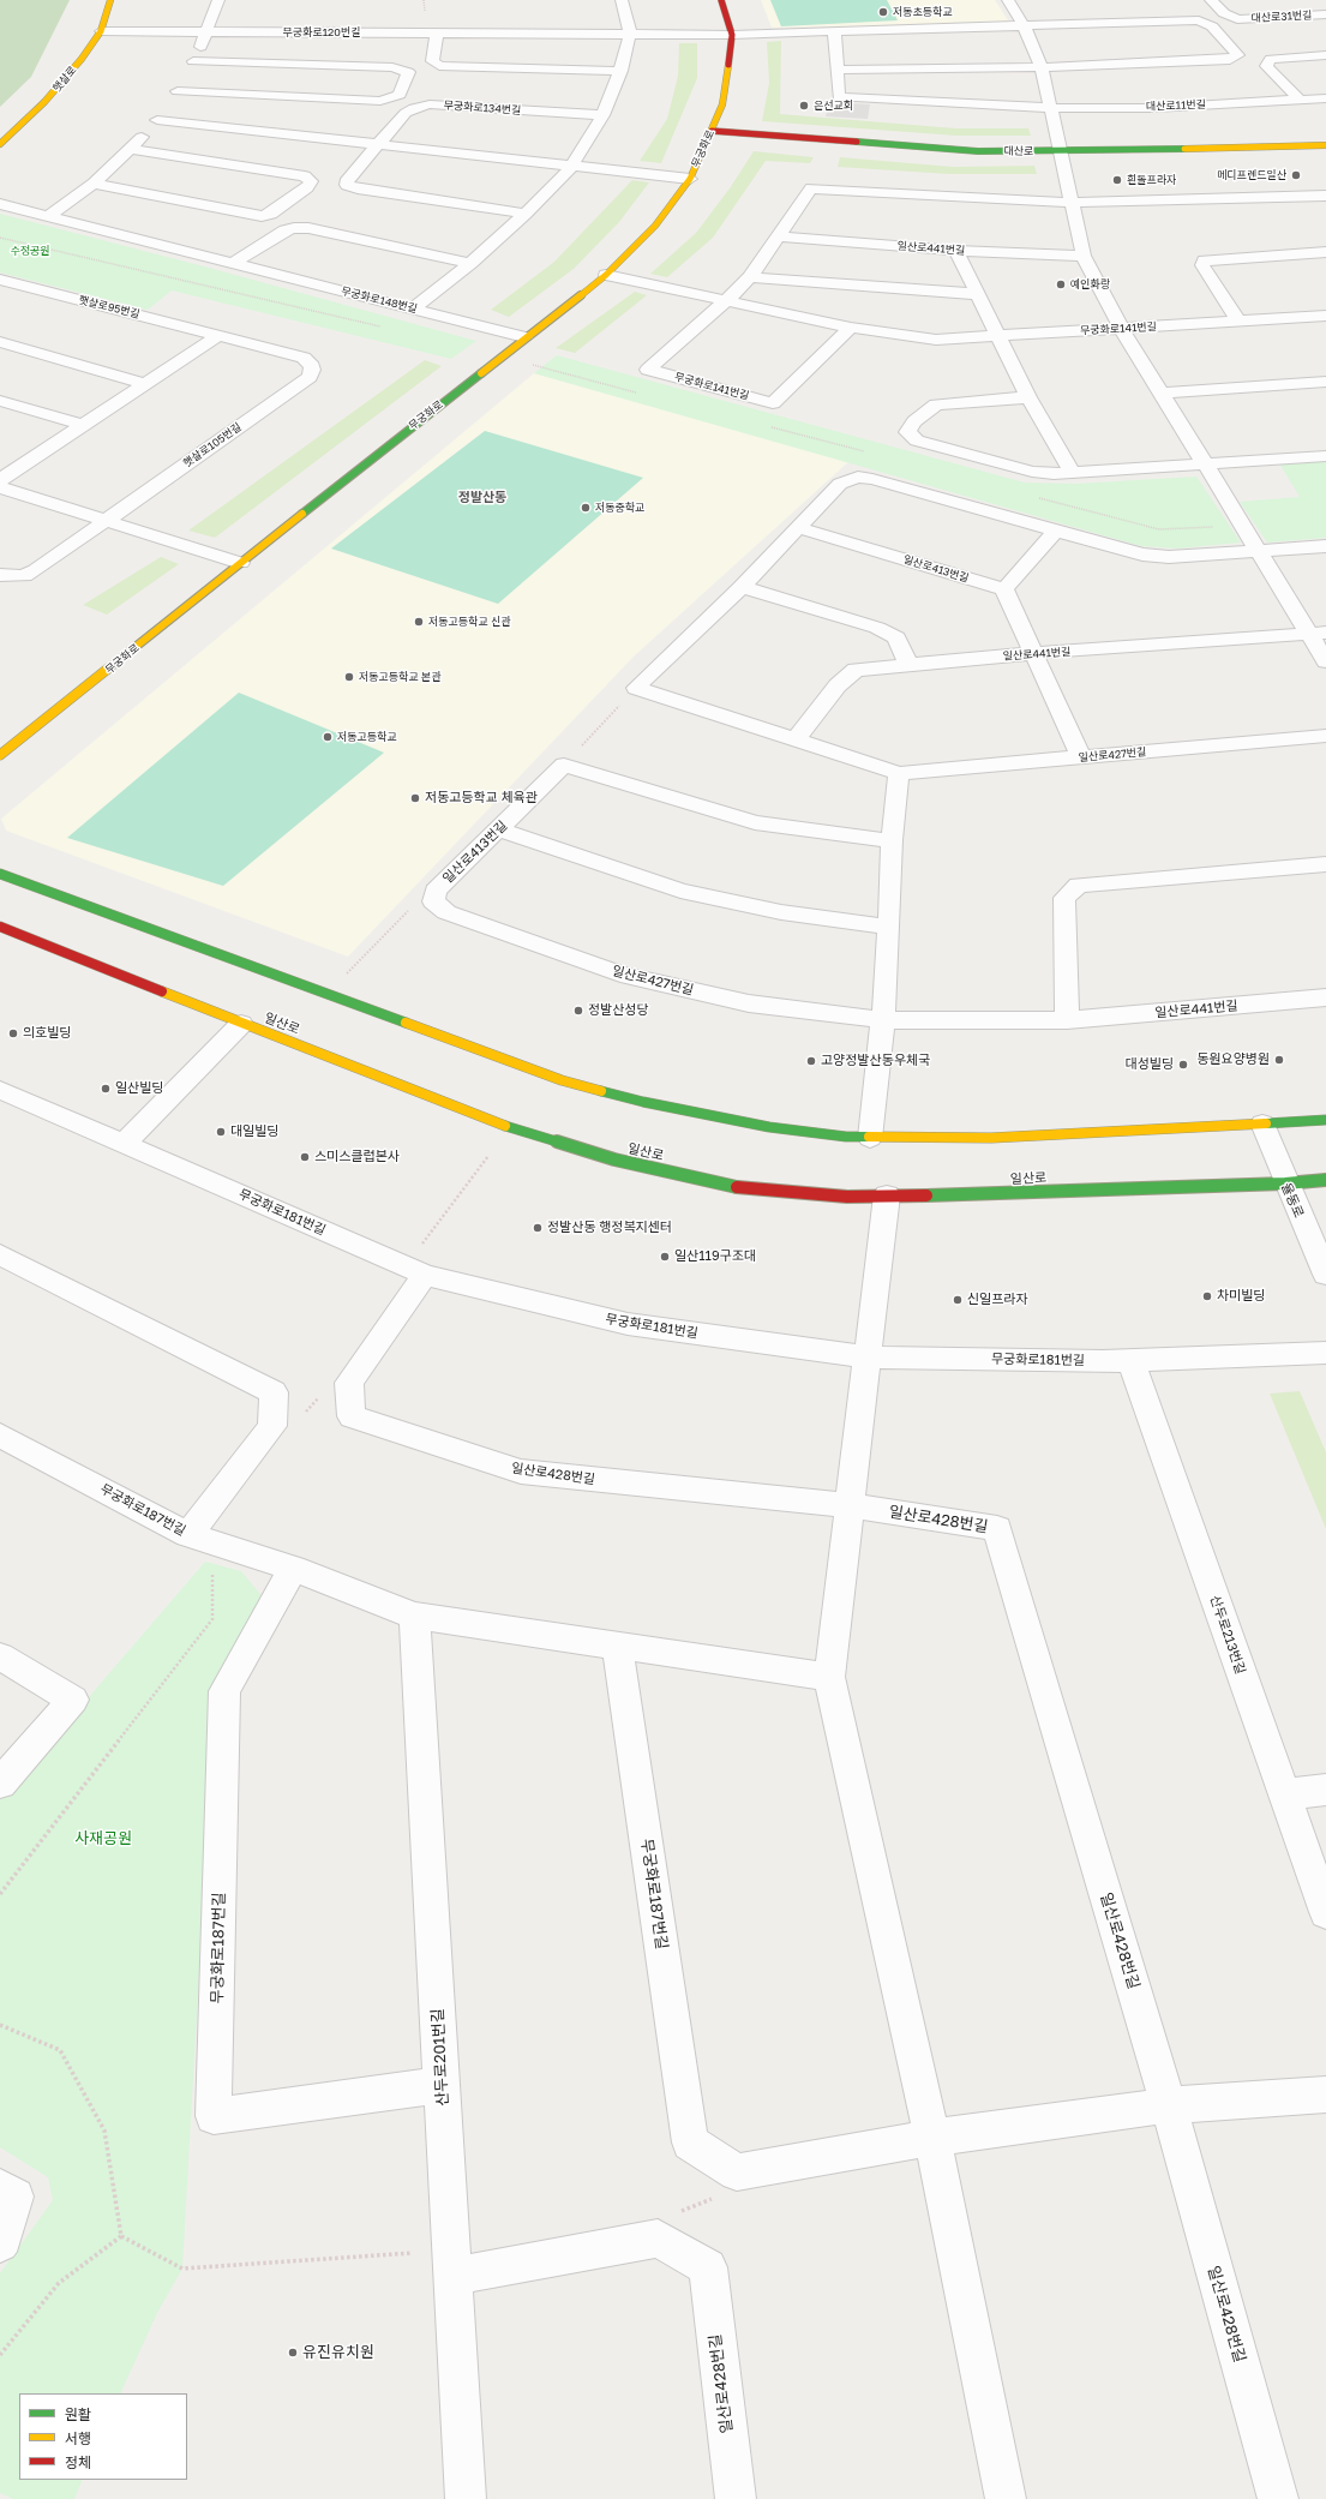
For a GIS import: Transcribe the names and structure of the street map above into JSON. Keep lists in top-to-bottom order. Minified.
{"streets":{"main road":["햇살로","무궁화로","대산로","일산로"],"street":["대산로31번길","무궁화로120번길","대산로11번길","무궁화로134번길","일산로441번길","무궁화로148번길","햇살로95번길","무궁화로141번길","햇살로105번길","일산로413번길","일산로427번길","율동로","무궁화로181번길","일산로428번길","무궁화로187번길","산두로213번길","산두로201번길"]},"crossings":[["무궁화로120번길","햇살로"],["무궁화로120번길","대산로11번길"],["무궁화로120번길","무궁화로"],["무궁화로","대산로"],["무궁화로","무궁화로148번길"],["무궁화로","무궁화로141번길"],["일산로441번길","무궁화로141번길"],["일산로441번길","일산로427번길"],["햇살로95번길","햇살로105번길"],["일산로413번길","일산로427번길"],["일산로","율동로"],["무궁화로181번길","일산로428번길"],["무궁화로181번길","산두로213번길"],["일산로428번길","산두로201번길"],["무궁화로187번길","산두로201번길"]],"districts":["정발산동"],"parks":["수정공원","사재공원"],"places":["저동초등학교","은선교회","메디프렌드일산","흰돌프라자","예인화랑","저동중학교","저동고등학교 신관","저동고등학교 본관","저동고등학교","저동고등학교 체육관","정발산성당","의호빌딩","동원요양병원","고양정발산동우체국","대성빌딩","일산빌딩","대일빌딩","스미스클럽본사","정발산동 행정복지센터","일산119구조대","차미빌딩","신일프라자","유진유치원"],"legend":["원활","서행","정체"]}
